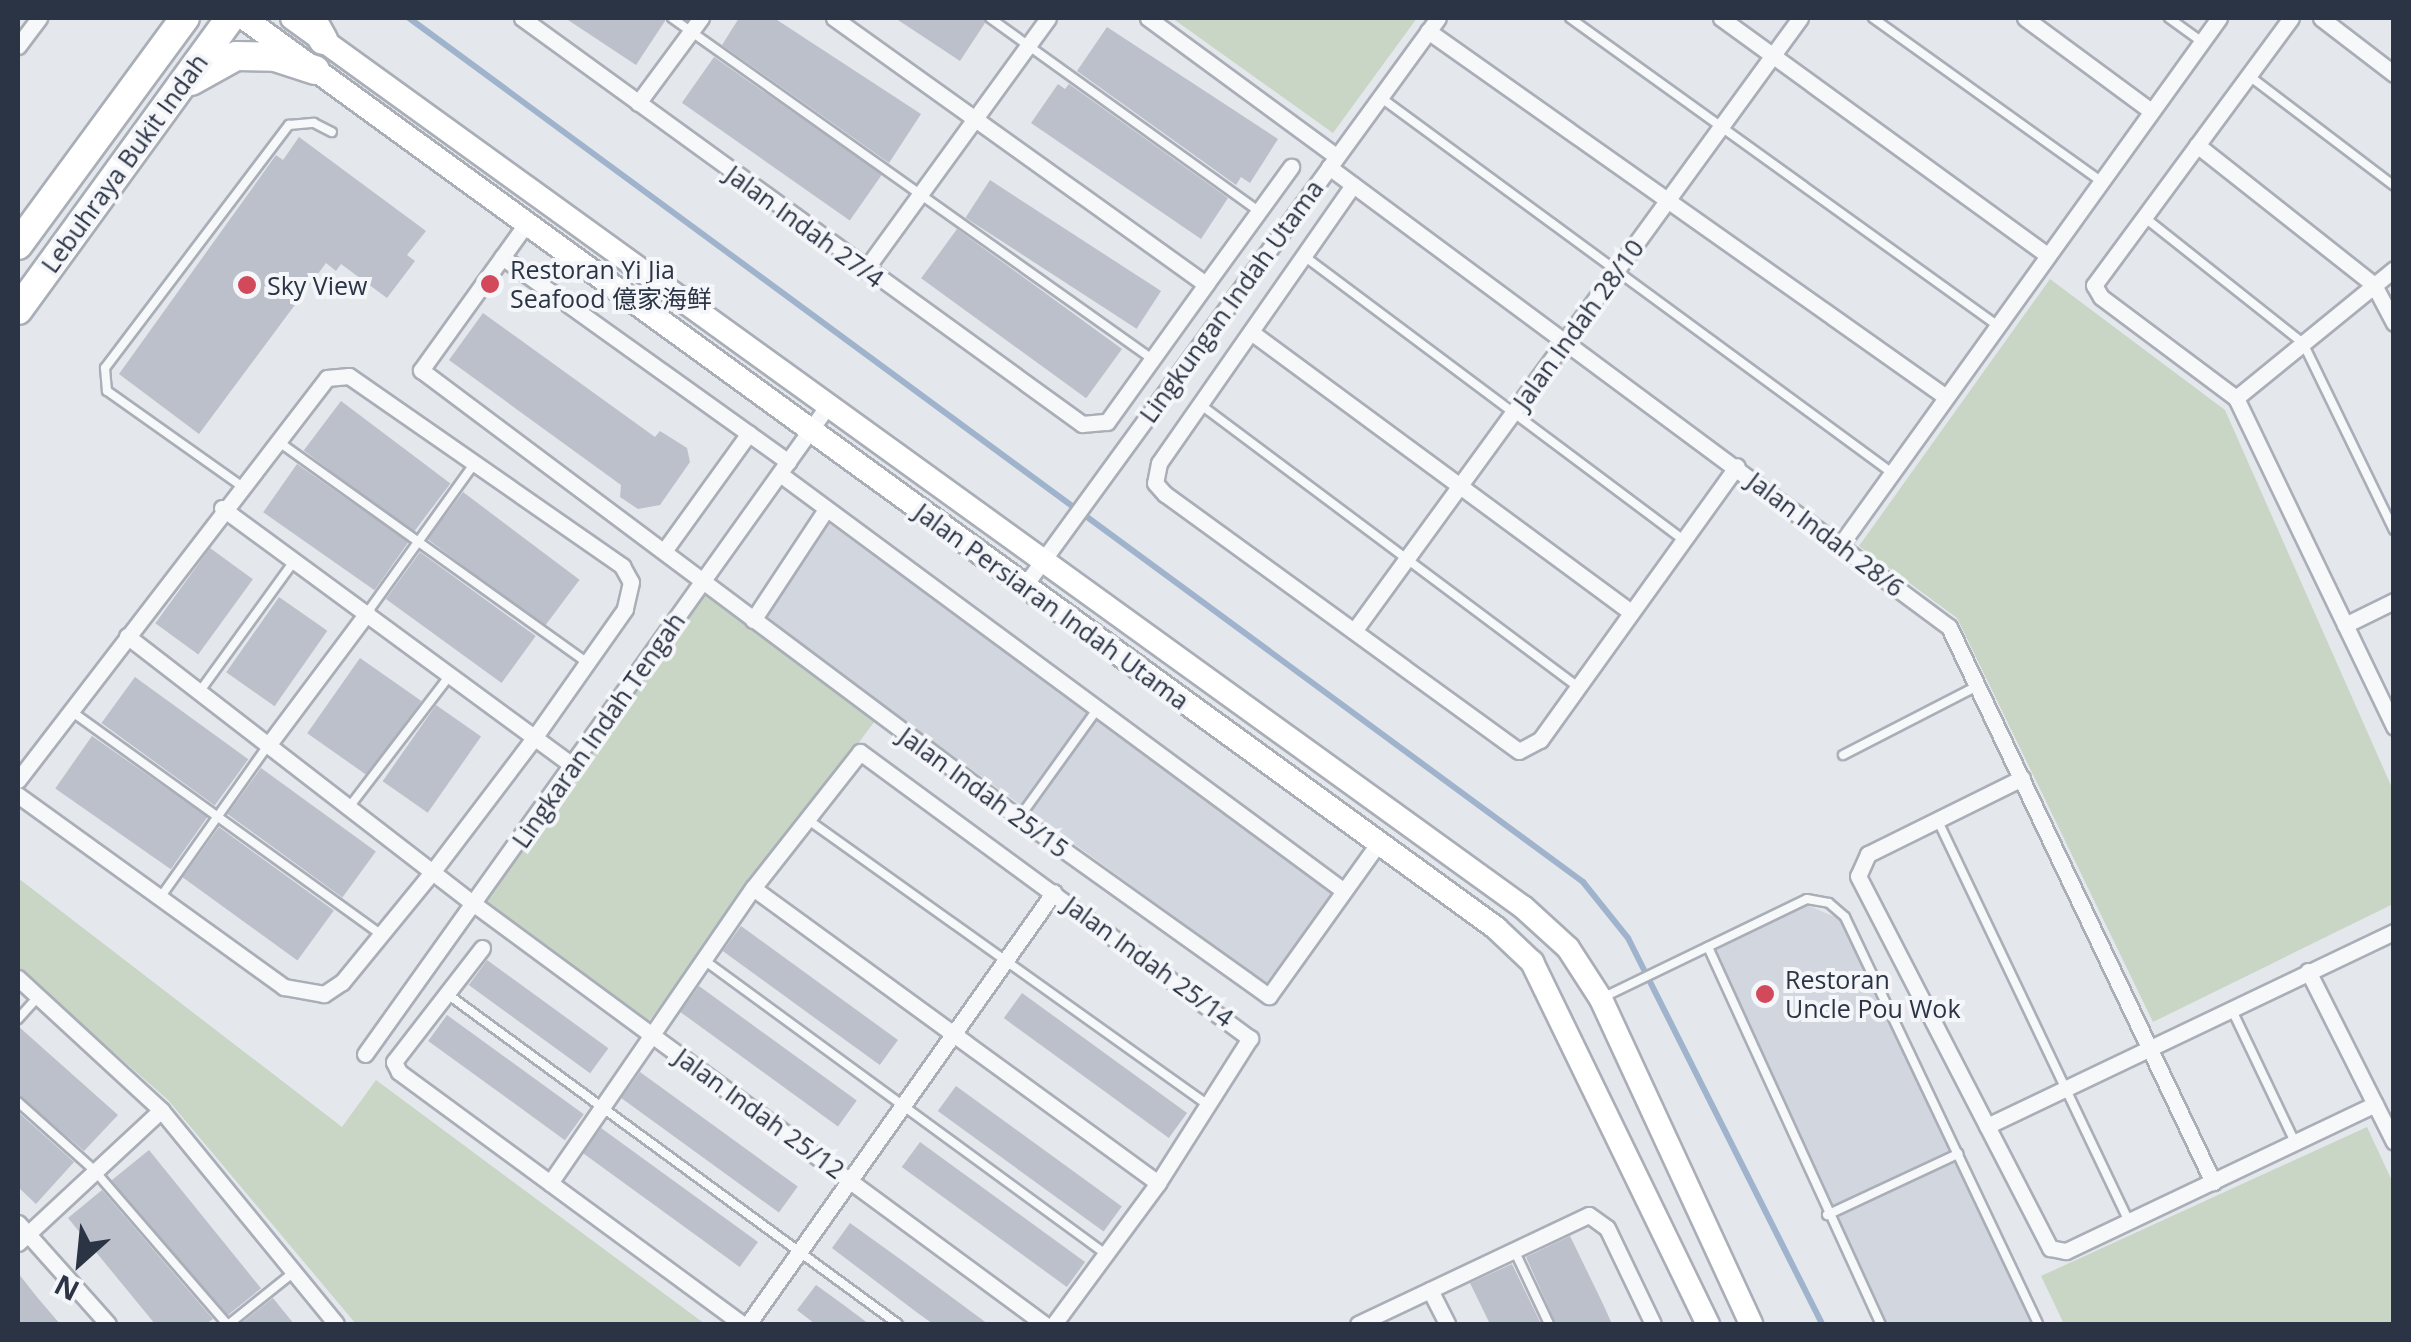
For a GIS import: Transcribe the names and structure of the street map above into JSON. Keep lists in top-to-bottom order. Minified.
{"streets":{"highway":["Lebuhraya Bukit Indah"],"main road":["Jalan Persiaran Indah Utama"],"street":["Jalan Indah 27/4","Lingkungan Indah Utama","Jalan Indah 28/10","Jalan Indah 28/6","Lingkaran Indah Tengah","Jalan Indah 25/15","Jalan Indah 25/14","Jalan Indah 25/12"]},"crossings":[["Lingkungan Indah Utama","Jalan Indah 28/6"],["Lingkungan Indah Utama","Jalan Persiaran Indah Utama"],["Jalan Indah 28/10","Jalan Indah 28/6"],["Jalan Persiaran Indah Utama","Lingkaran Indah Tengah"],["Lingkaran Indah Tengah","Jalan Indah 25/15"],["Lingkaran Indah Tengah","Jalan Indah 25/12"]],"places":["Restoran Yi Jia Seafood 億家海鲜","Sky View","Restoran Uncle Pou Wok"],"north":"bottom left"}
